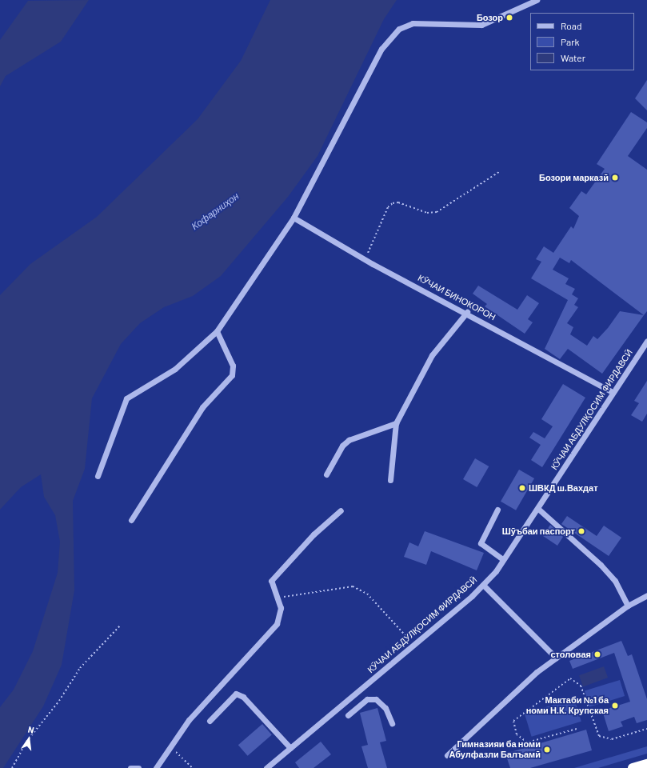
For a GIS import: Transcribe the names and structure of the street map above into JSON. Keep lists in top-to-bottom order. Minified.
{"streets":{"street":["КӮЧАИ БИНОКОРОН","КӮЧАИ АБДУЛҚОСИМ ФИРДАВСӢ"]},"crossings":[["КӮЧАИ БИНОКОРОН","КӮЧАИ АБДУЛҚОСИМ ФИРДАВСӢ"]],"water":["Кофарниҳон"],"places":["Бозор","Бозори марказӣ","ШВКД ш.Вахдат","Шӯъбаи паспорт","столовая","Мактаби №1 ба номи Н.К. Крупская","Гимназияи ба номи Абулфазли Балъамӣ"],"legend":["Road","Park","Water"],"north":"top"}
